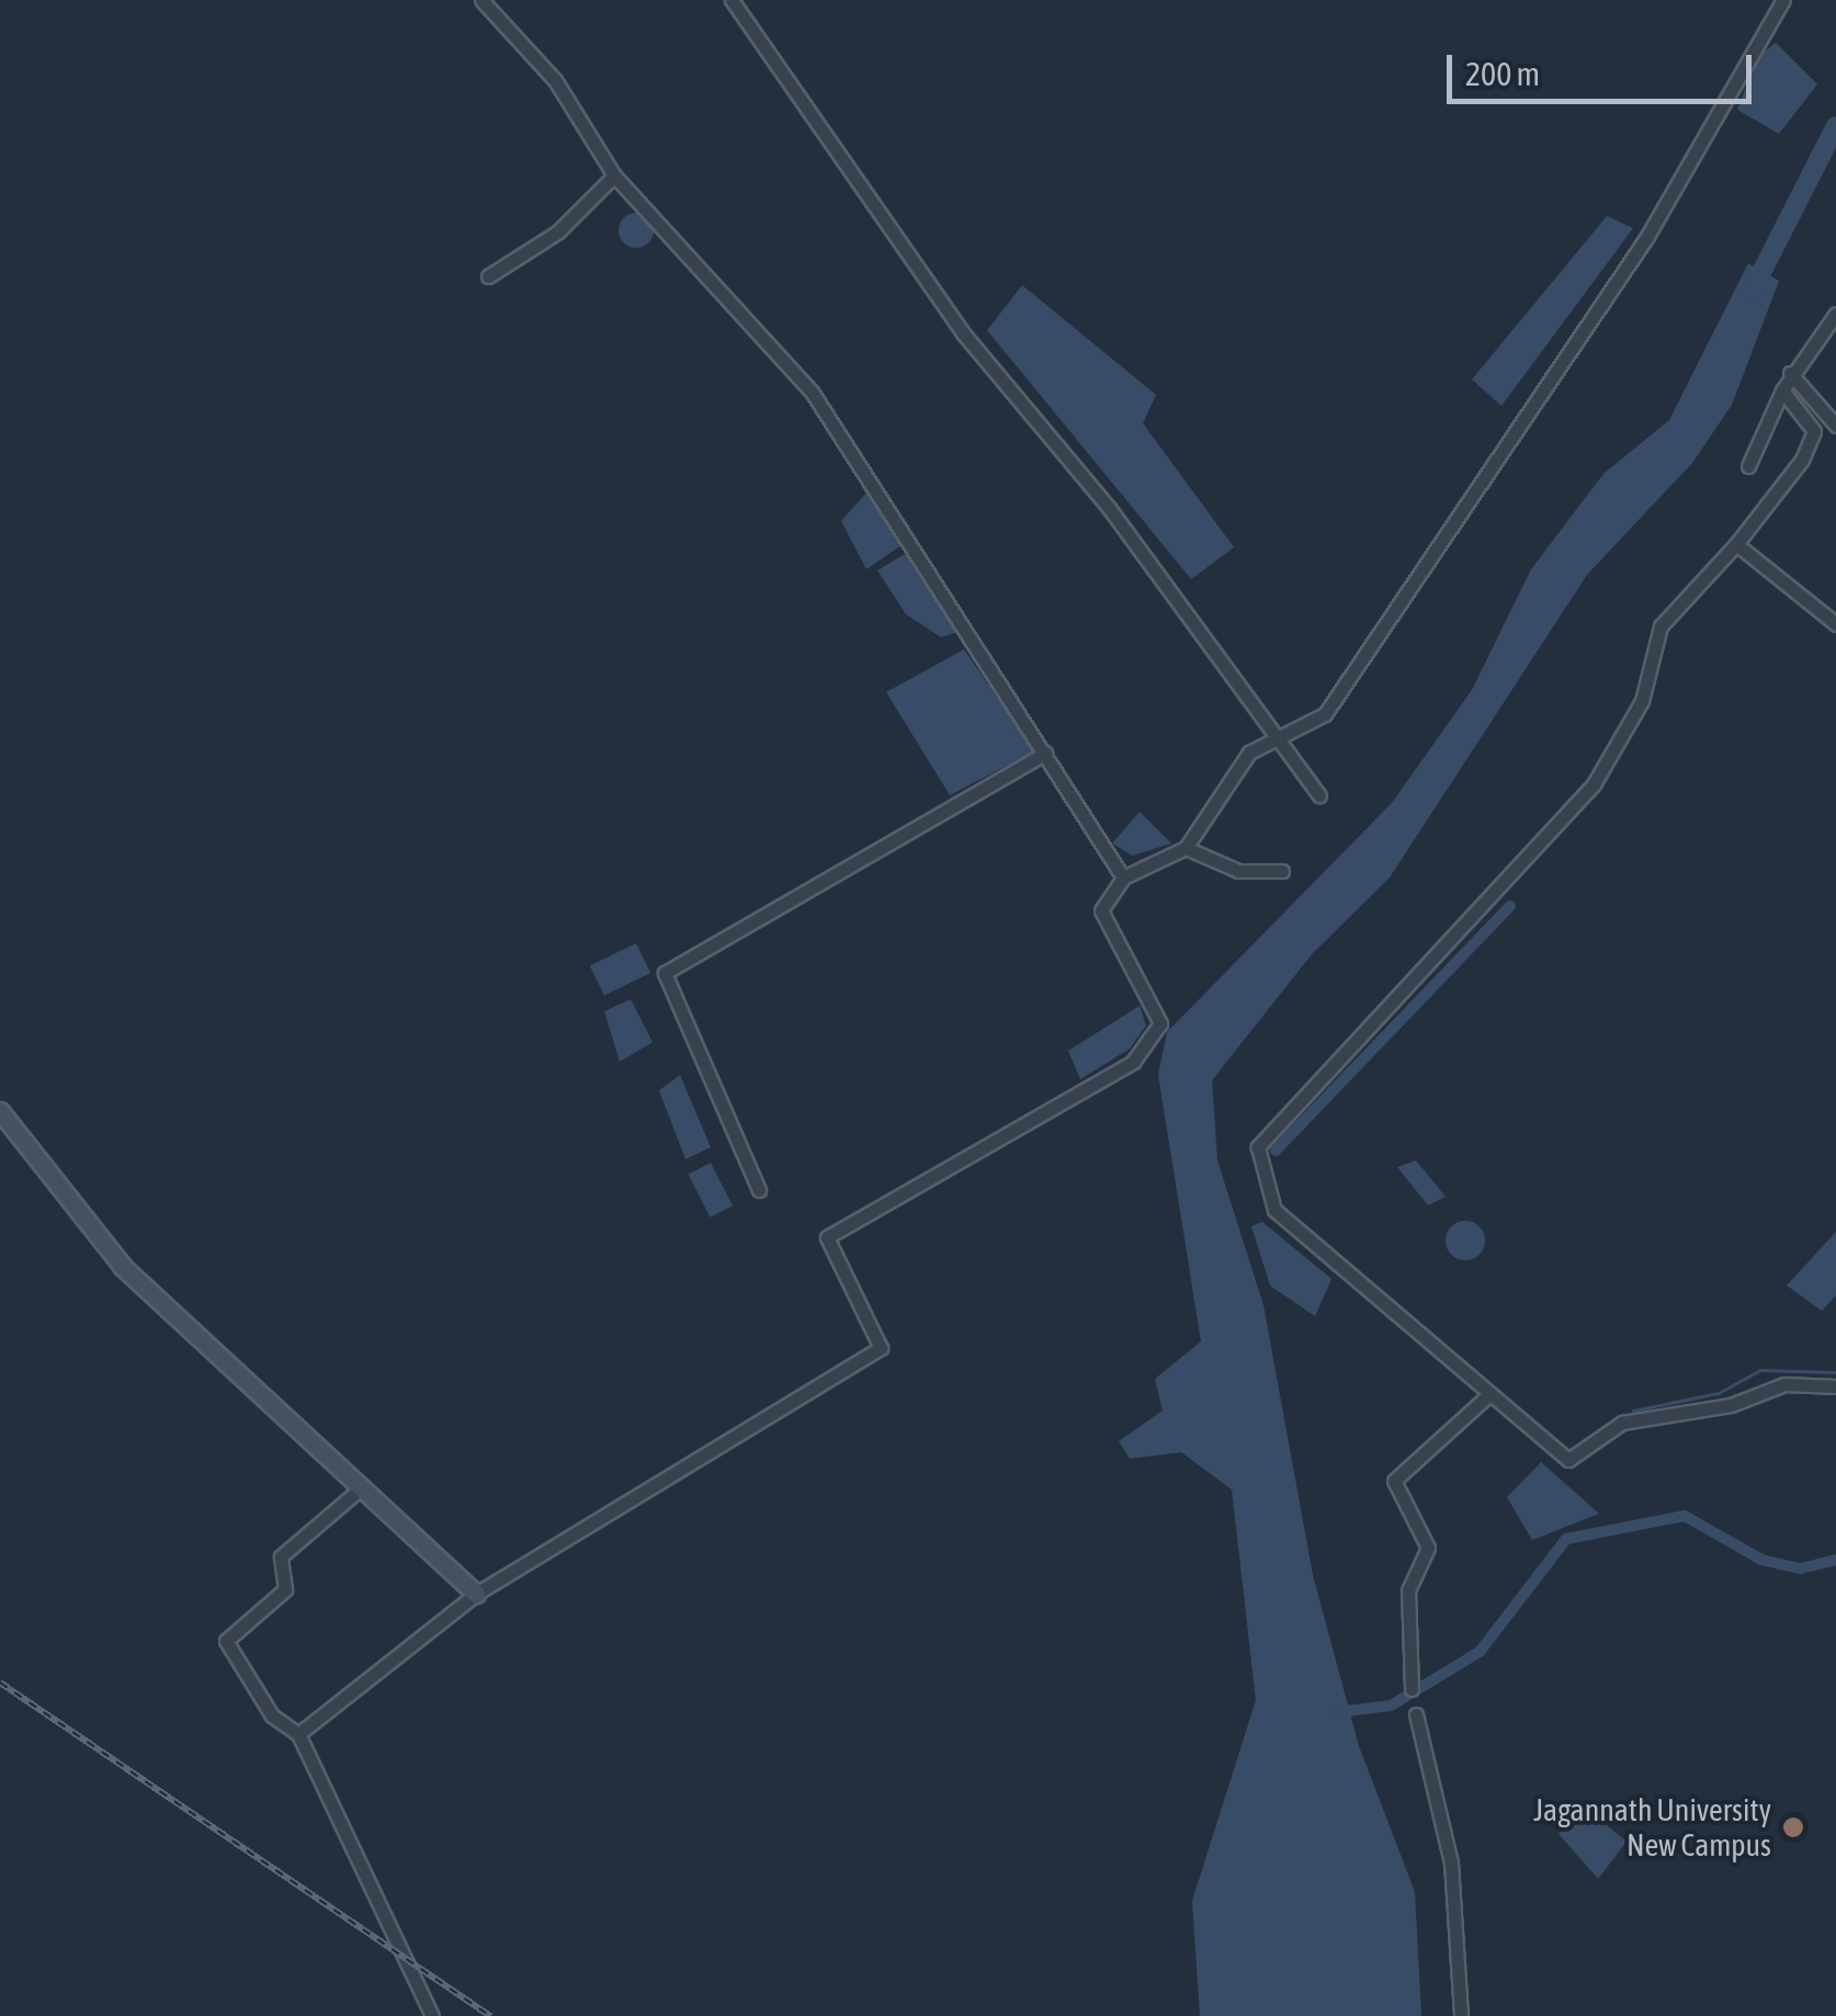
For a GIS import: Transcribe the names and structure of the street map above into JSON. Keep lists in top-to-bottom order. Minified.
{"places":["Jagannath University New Campus"],"scale_bar":"200 m"}
